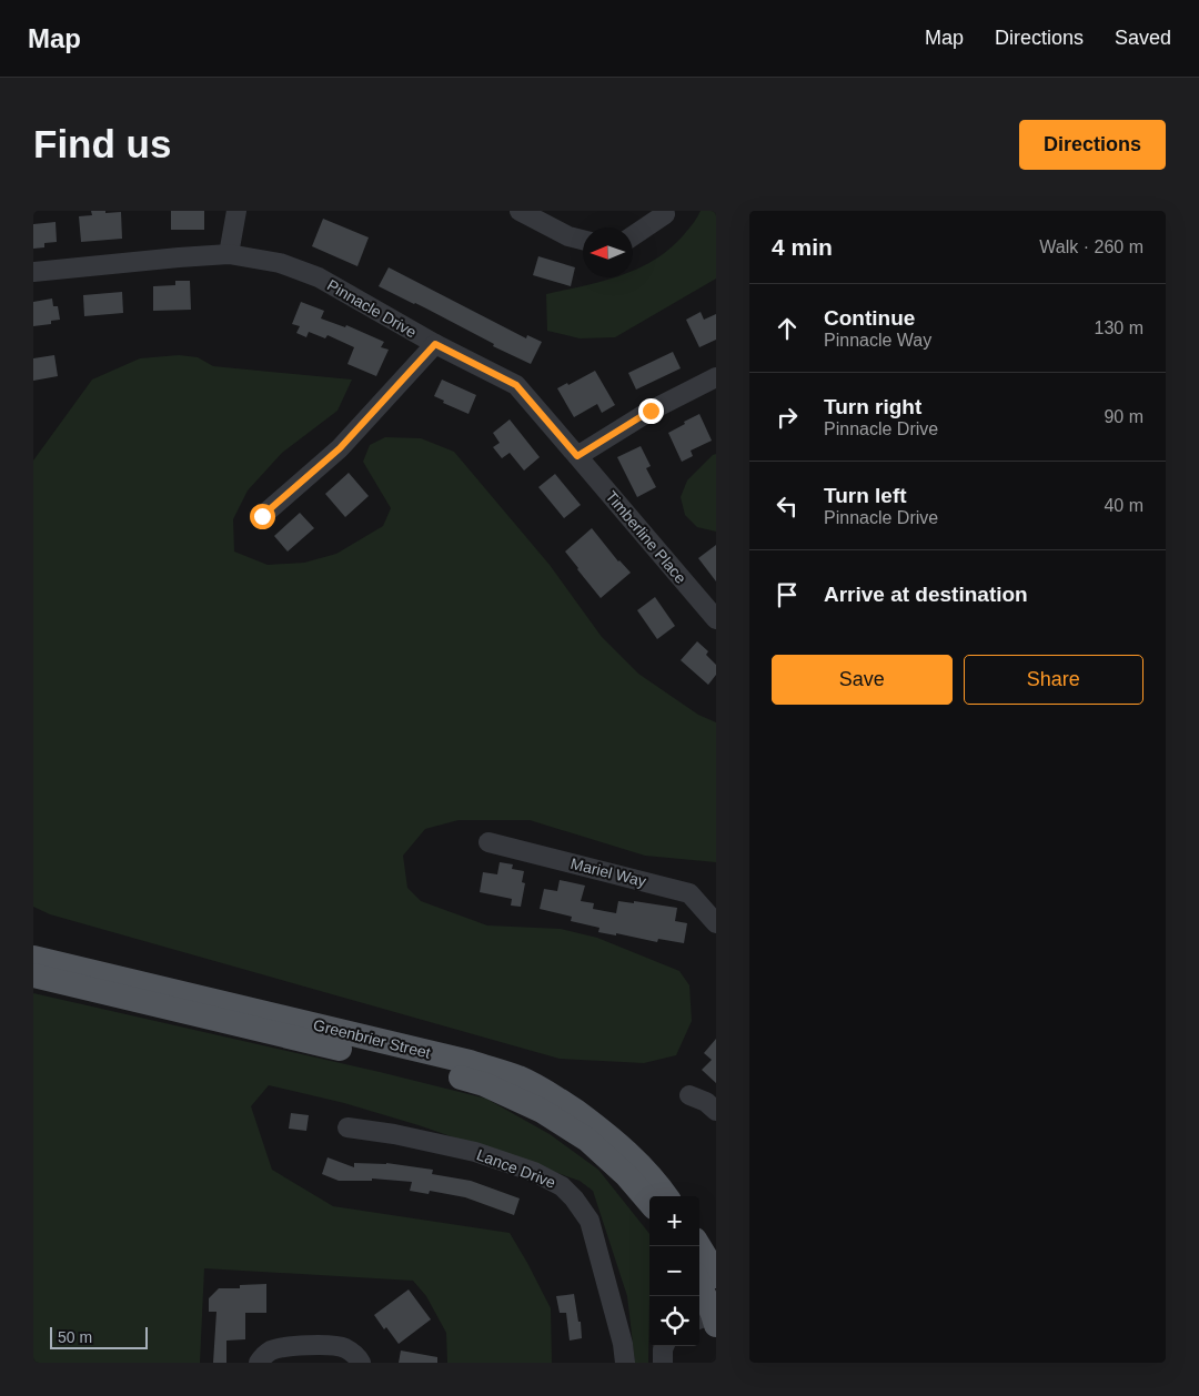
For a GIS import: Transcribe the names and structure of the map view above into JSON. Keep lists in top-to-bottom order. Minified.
{"streets":{"main road":["Greenbrier Street"],"street":["Pinnacle Drive","Timberline Place","Mariel Way","Lance Drive"]},"crossings":[["Pinnacle Drive","Timberline Place"]],"scale_bar":"50 m","north":"left","page":{"header":"Map","nav":["Map","Directions","Saved"],"buttons":["Directions",["Save","Share"]],"title":"Find us","heading":["4 min","Walk · 260 m"],"list":[["Continue","Pinnacle Way","130 m"],["Turn right","Pinnacle Drive","90 m"],["Turn left","Pinnacle Drive","40 m"],"Arrive at destination"],"map_buttons":["+","−"],"scale":"50 m"}}
